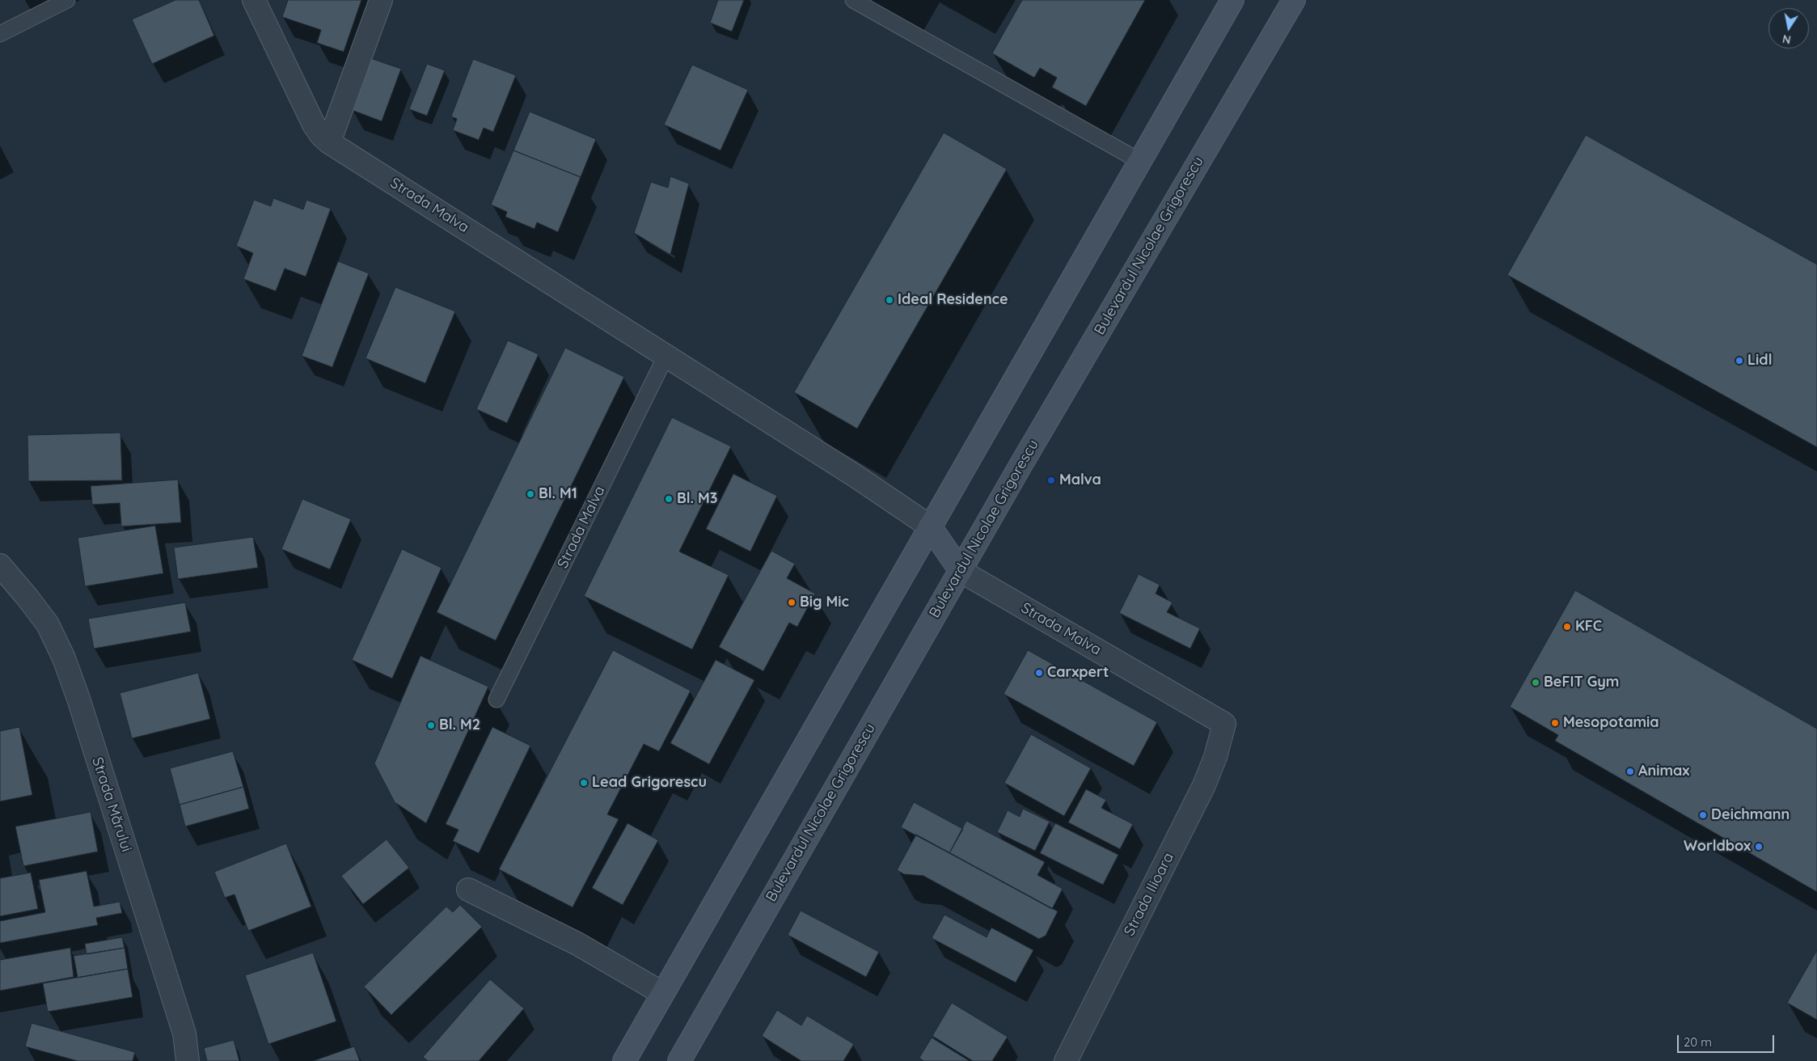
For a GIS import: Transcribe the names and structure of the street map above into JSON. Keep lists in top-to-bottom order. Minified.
{"streets":{"main road":["Bulevardul Nicolae Grigorescu"],"street":["Strada Malva","Strada Mărului","Strada Ilioara"]},"crossings":[["Strada Malva","Bulevardul Nicolae Grigorescu"],["Strada Malva","Strada Ilioara"]],"places":["Ideal Residence","Lidl","Malva","Bl. M1","Bl. M3","Big Mic","KFC","Carxpert","BeFIT Gym","Mesopotamia","Bl. M2","Animax","Lead Grigorescu","Deichmann","Worldbox"],"scale_bar":"20 m","north":"bottom"}
